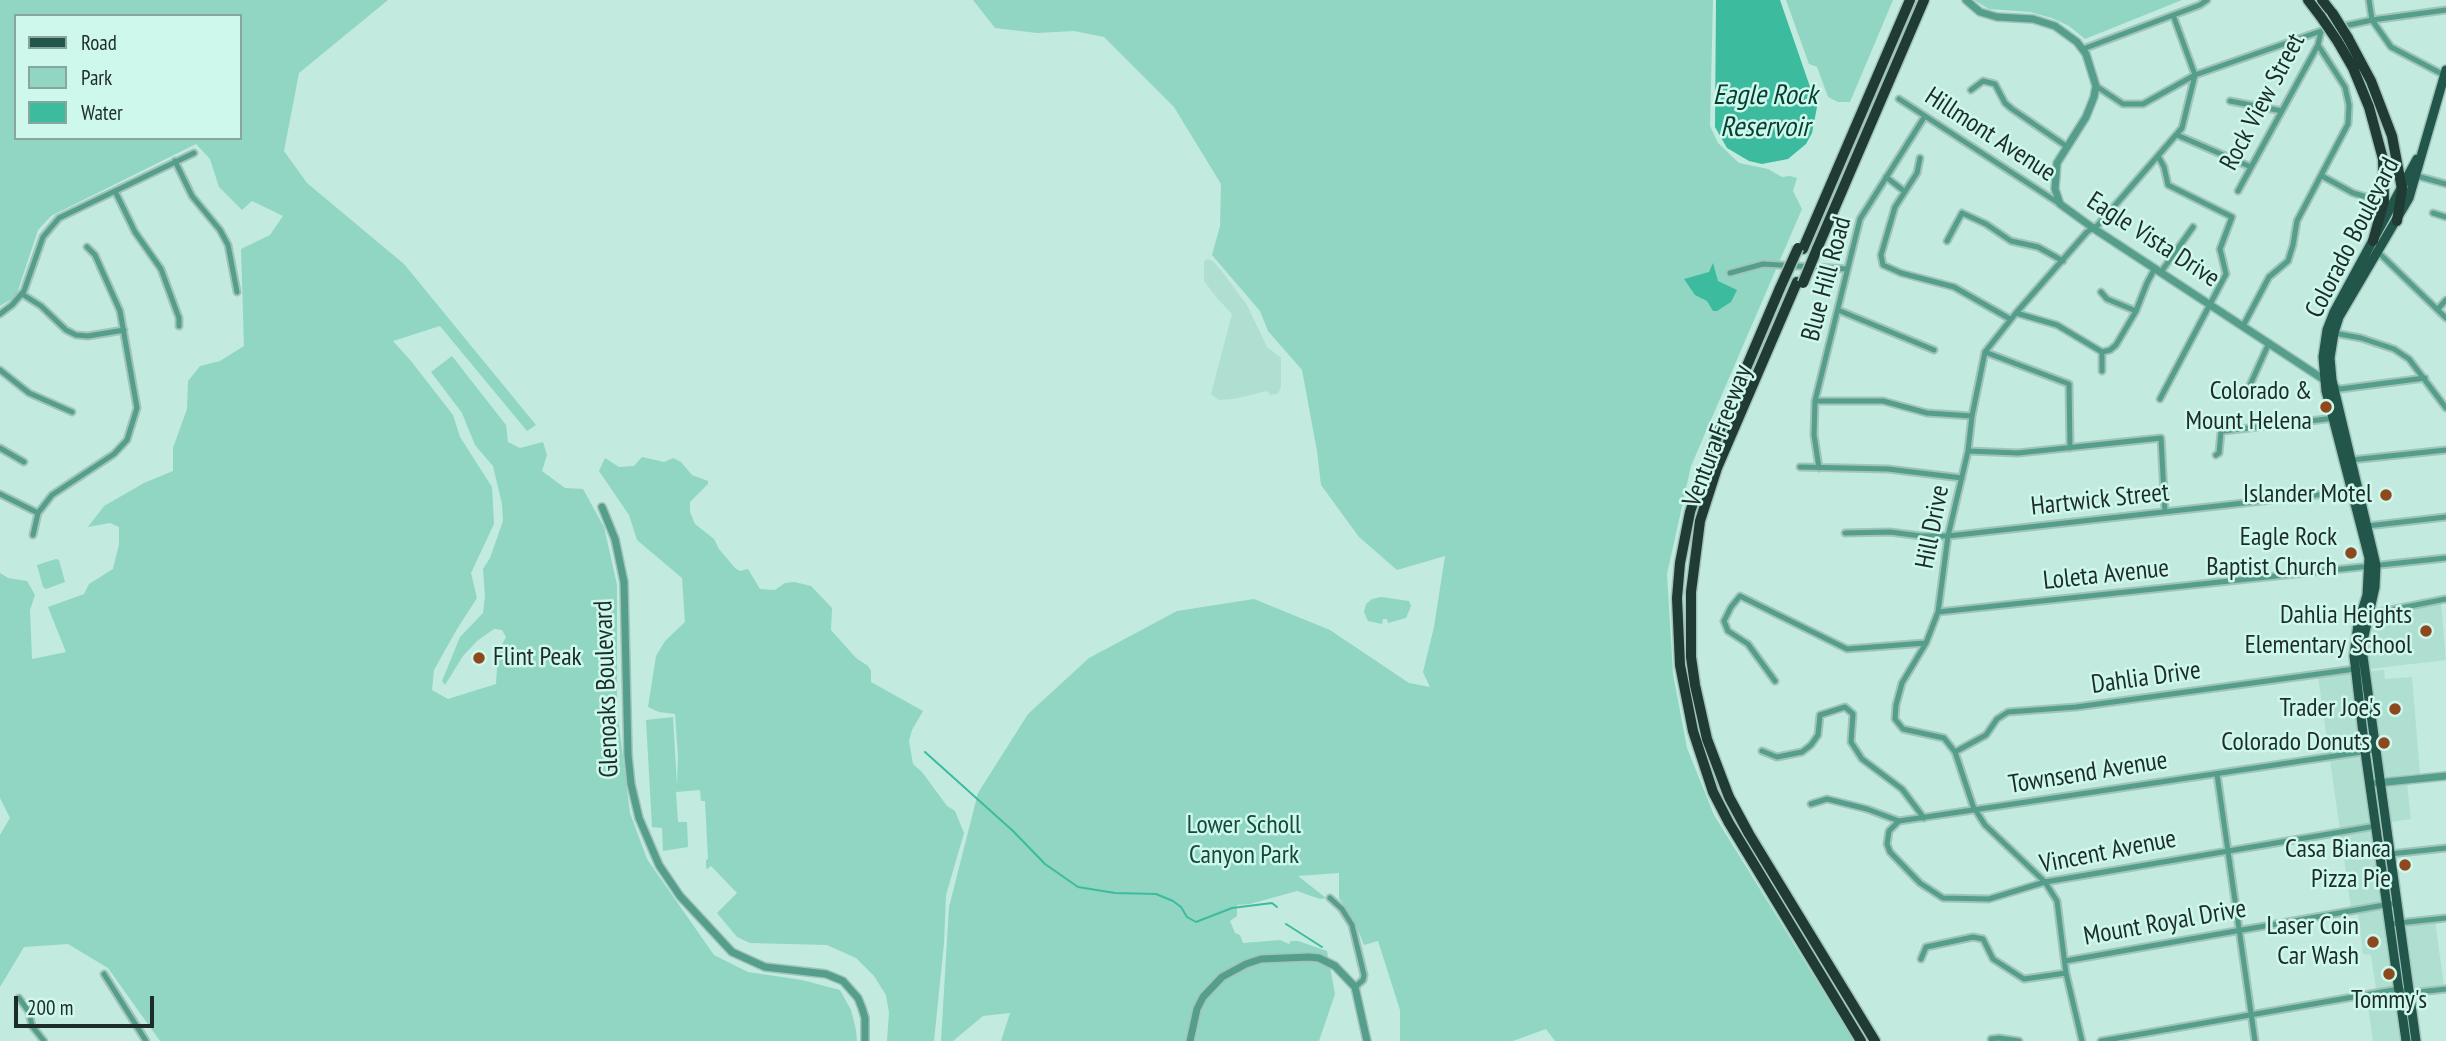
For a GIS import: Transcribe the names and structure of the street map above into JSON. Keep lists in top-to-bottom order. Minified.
{"streets":{"highway":["Ventura Freeway"],"main road":["Colorado Boulevard"],"street":["Rock View Street","Hillmont Avenue","Eagle Vista Drive","Blue Hill Road","Hartwick Street","Hill Drive","Loleta Avenue","Dahlia Drive","Glenoaks Boulevard","Townsend Avenue","Vincent Avenue","Mount Royal Drive"]},"crossings":[["Hillmont Avenue","Eagle Vista Drive"],["Hillmont Avenue","Blue Hill Road"],["Colorado Boulevard","Eagle Vista Drive"],["Colorado Boulevard","Hartwick Street"],["Colorado Boulevard","Loleta Avenue"],["Colorado Boulevard","Dahlia Drive"],["Colorado Boulevard","Townsend Avenue"],["Colorado Boulevard","Vincent Avenue"],["Eagle Vista Drive","Hill Drive"],["Hartwick Street","Hill Drive"],["Hill Drive","Loleta Avenue"],["Hill Drive","Dahlia Drive"],["Townsend Avenue","Vincent Avenue"]],"water":["Eagle Rock Reservoir"],"parks":["Lower Scholl Canyon Park"],"places":["Colorado & Mount Helena","Islander Motel","Eagle Rock Baptist Church","Dahlia Heights Elementary School","Flint Peak","Trader Joe's","Colorado Donuts","Casa Bianca Pizza Pie","Laser Coin Car Wash","Tommy's"],"legend":["Road","Park","Water"],"scale_bar":"200 m"}
